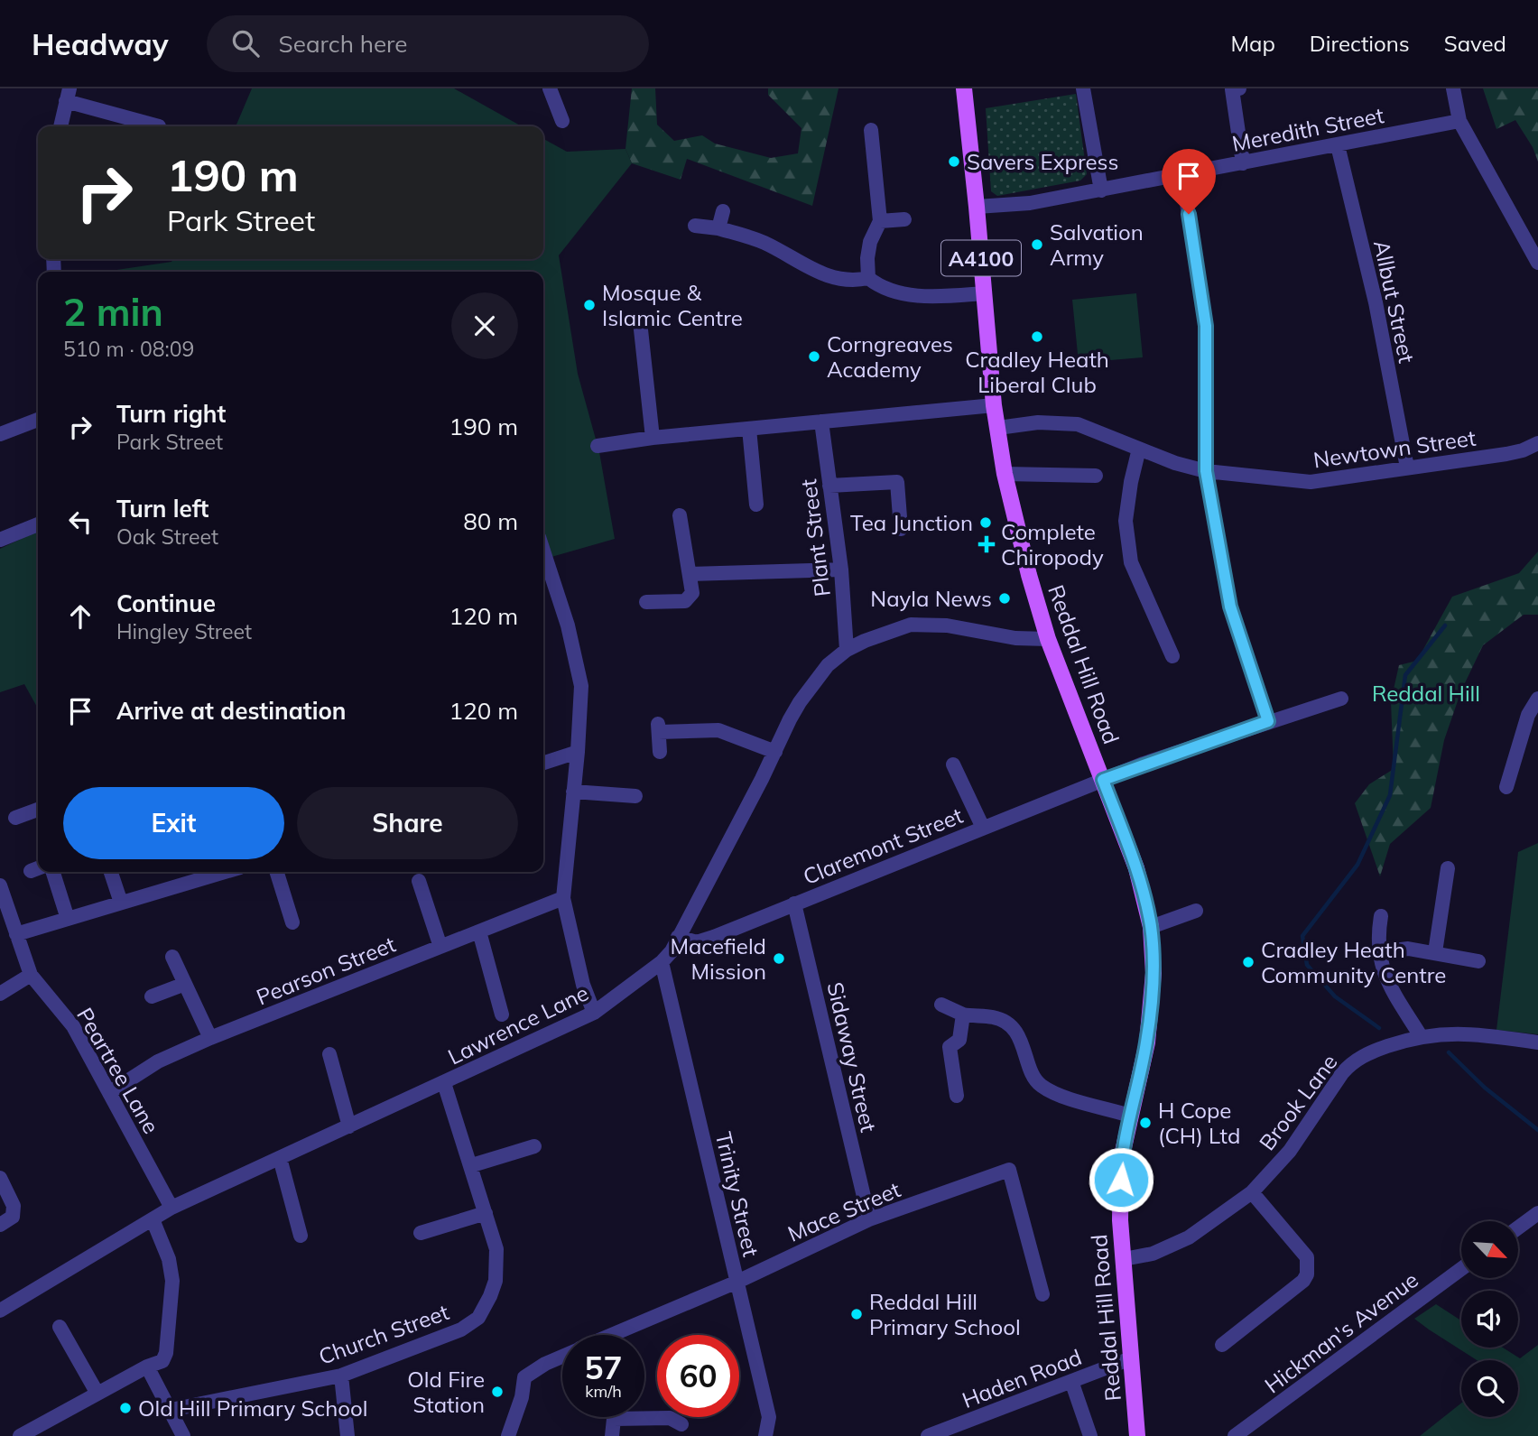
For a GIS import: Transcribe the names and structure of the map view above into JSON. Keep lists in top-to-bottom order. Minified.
{"streets":{"main road":["A4100","Reddal Hill Road"],"street":["Meredith Street","Allbut Street","Newtown Street","Plant Street","Claremont Street","Pearson Street","Lawrence Lane","Sidaway Street","Peartree Lane","Brook Lane","Trinity Street","Mace Street","Hickman's Avenue","Church Street","Haden Road"]},"crossings":[["Meredith Street","A4100"],["Meredith Street","Allbut Street"],["A4100","Newtown Street"],["A4100","Reddal Hill Road"],["Allbut Street","Newtown Street"],["Plant Street","Lawrence Lane"],["Reddal Hill Road","Claremont Street"],["Reddal Hill Road","Lawrence Lane"],["Reddal Hill Road","Brook Lane"],["Reddal Hill Road","Haden Road"],["Claremont Street","Lawrence Lane"],["Claremont Street","Sidaway Street"],["Pearson Street","Peartree Lane"],["Lawrence Lane","Peartree Lane"],["Lawrence Lane","Trinity Street"],["Lawrence Lane","Church Street"],["Sidaway Street","Mace Street"],["Trinity Street","Mace Street"]],"parks":["Reddal Hill"],"places":{"other":["Savers Express","Salvation Army","Mosque & Islamic Centre","Cradley Heath Liberal Club","Corngreaves Academy","Tea Junction","Nayla News","Macefield Mission","Cradley Heath Community Centre","H Cope (CH) Ltd","Reddal Hill Primary School","Old Fire Station","Old Hill Primary School"],"health":["Complete Chiropody"]},"north":"bottom right","page":{"header":"Headway","search":"Search here","nav":["Map","Directions","Saved"],"turn":["190 m","Park Street"],"heading":["2 min","510 m · 08:09"],"list":[{"name":"Turn right","note":"Park Street","value":"190 m"},{"name":"Turn left","note":"Oak Street","value":"80 m"},{"name":"Continue","note":"Hingley Street","value":"120 m"},{"name":"Arrive at destination","value":"120 m"}],"buttons":["Exit","Share"],"speed":"57 km/h","limit":"60"}}
